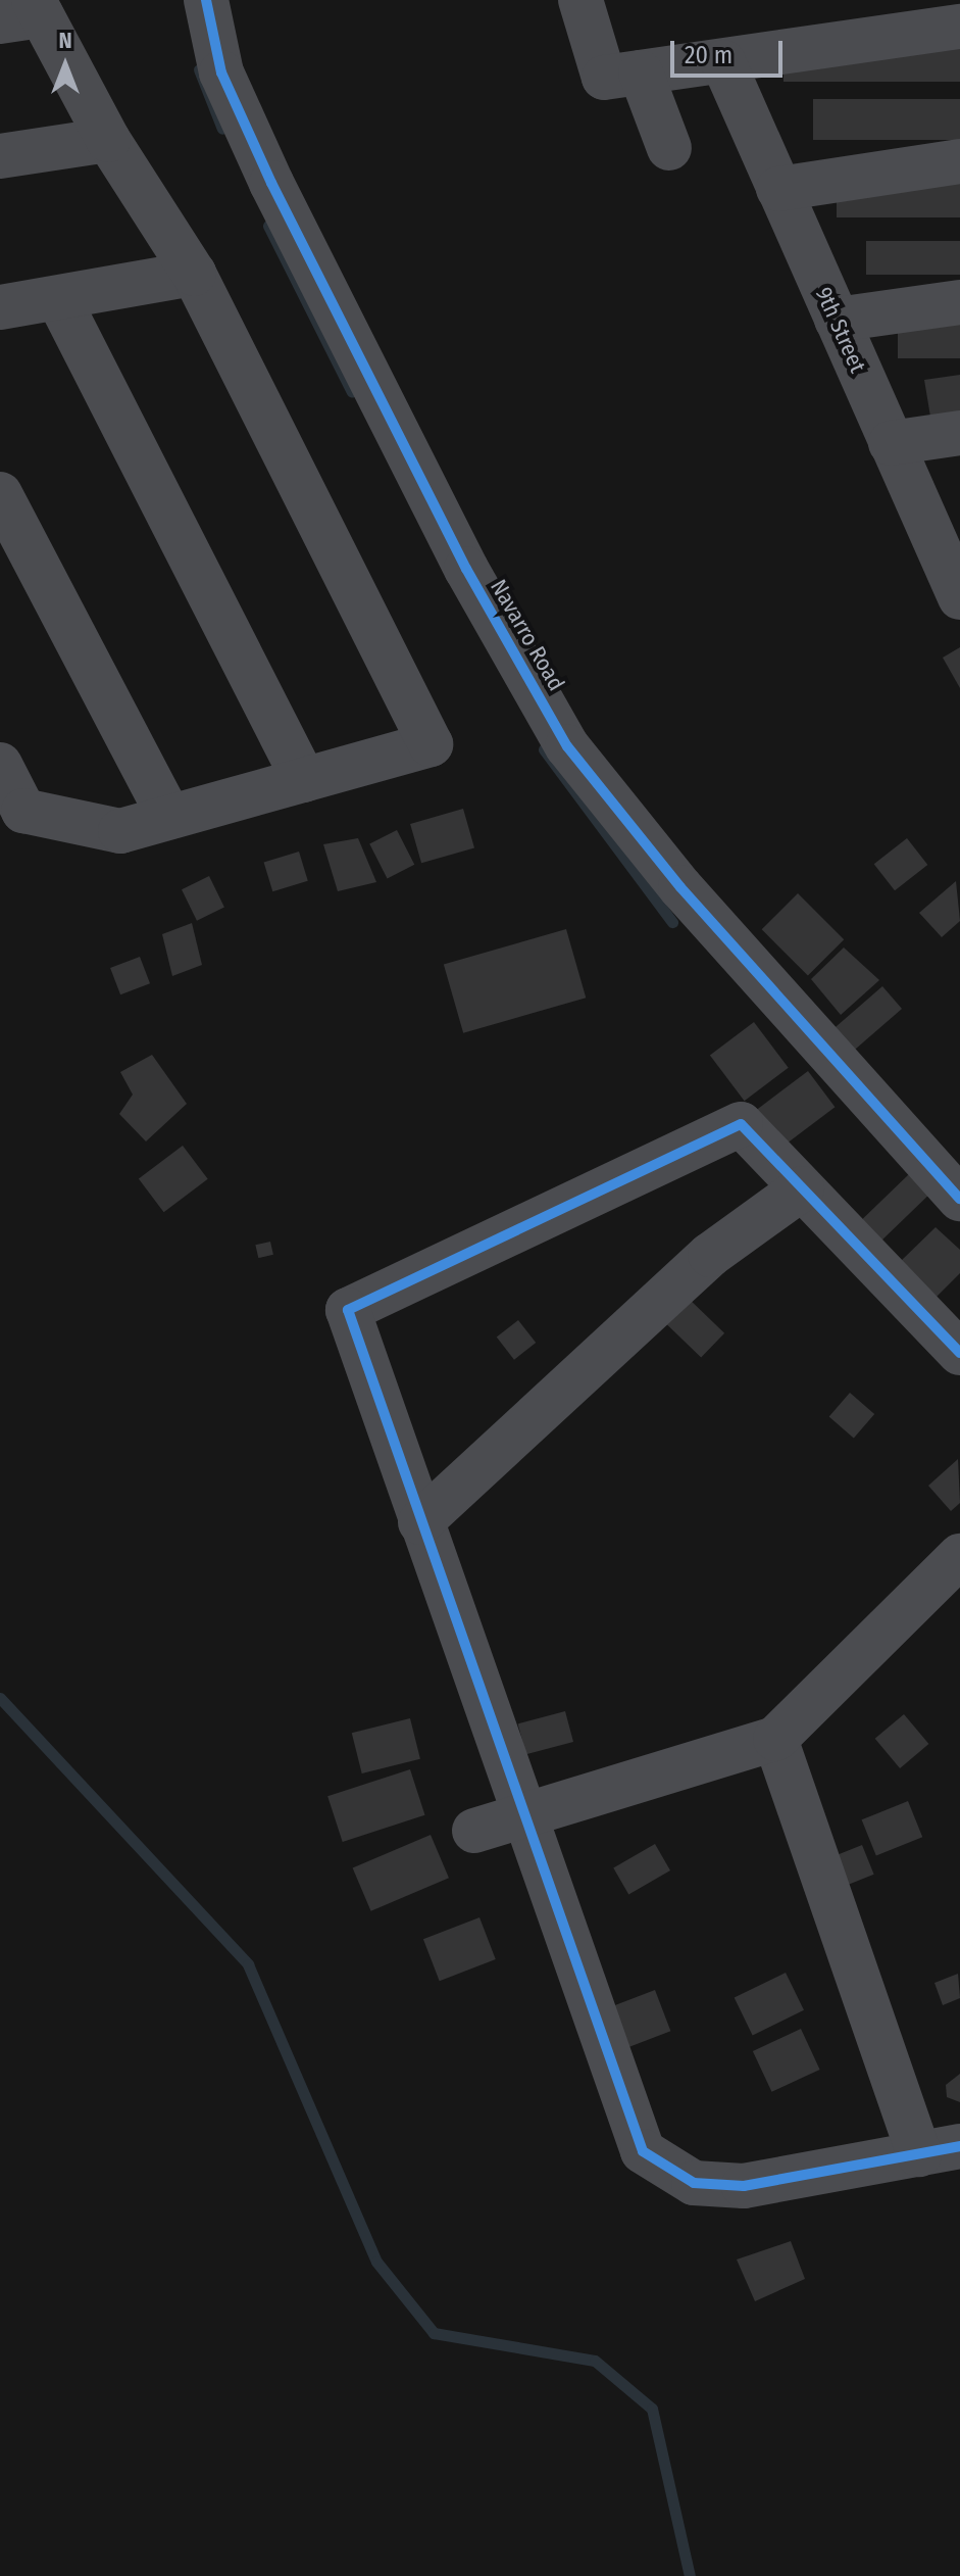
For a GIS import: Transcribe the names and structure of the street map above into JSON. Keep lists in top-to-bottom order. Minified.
{"streets":{"street":["9th Street","Navarro Road"]},"scale_bar":"20 m","north":"top"}
